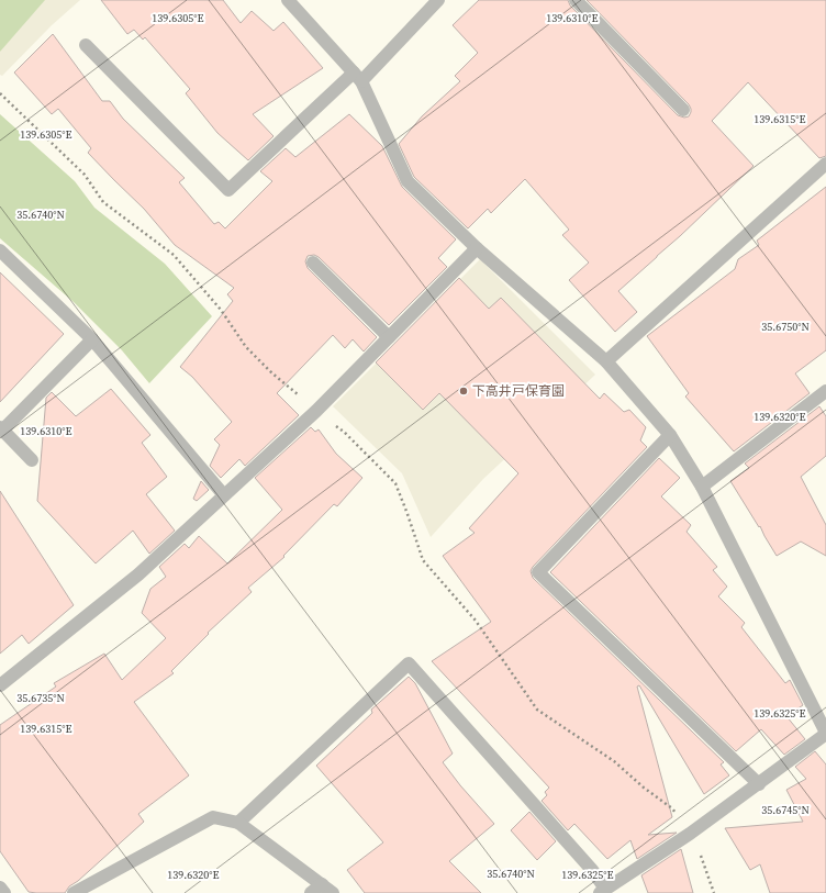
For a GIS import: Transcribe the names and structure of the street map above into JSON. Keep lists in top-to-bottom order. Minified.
{"places":["下高井戸保育園"],"coordinates":["139.6305°E","139.6310°E","139.6315°E","35.6740°N","35.6750°N","139.6320°E","35.6735°N","139.6325°E","35.6745°N"]}
